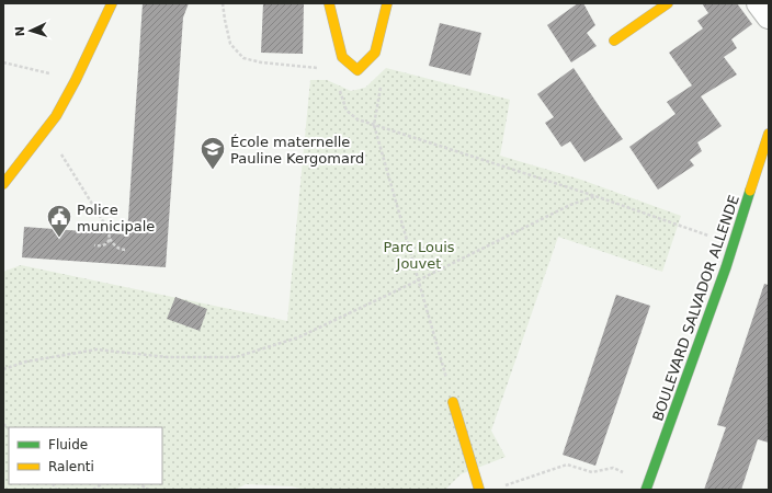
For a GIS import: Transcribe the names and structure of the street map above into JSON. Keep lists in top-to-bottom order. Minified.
{"streets":{"street":["BOULEVARD SALVADOR ALLENDE"]},"parks":["Parc Louis Jouvet"],"places":{"school or university":["École maternelle Pauline Kergomard"],"public building":["Police municipale"]},"legend":["Fluide","Ralenti"],"north":"left"}
